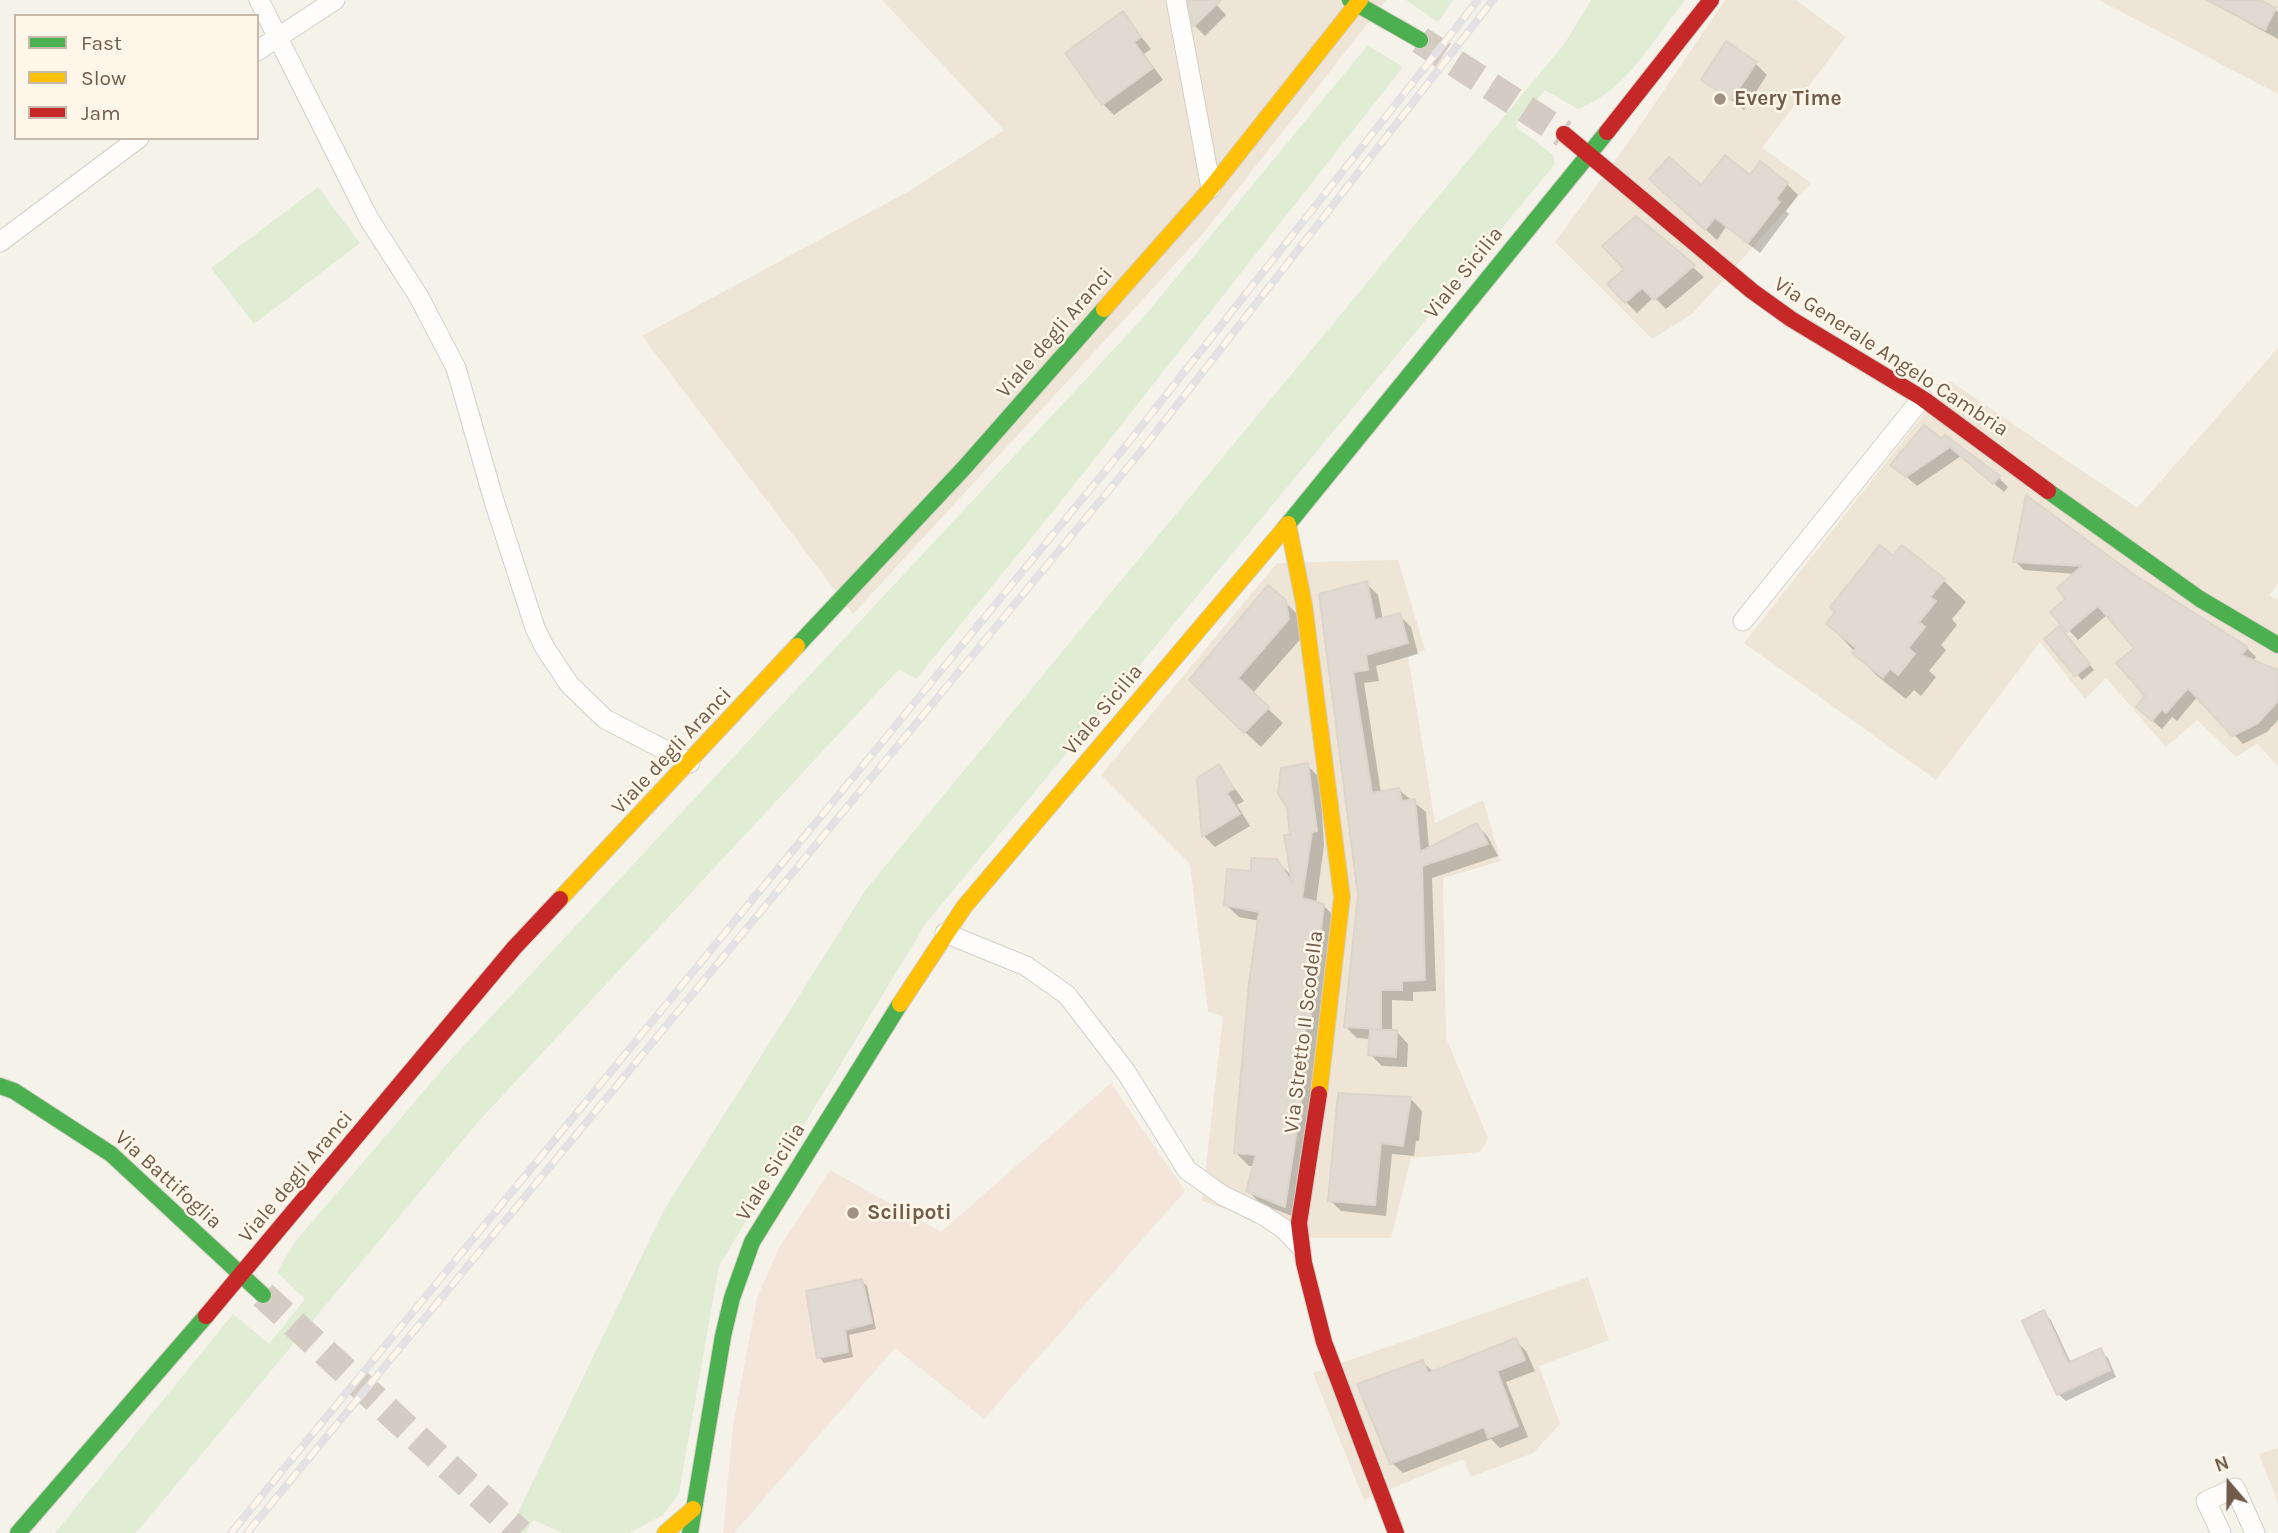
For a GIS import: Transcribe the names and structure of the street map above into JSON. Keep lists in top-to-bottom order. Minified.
{"streets":{"street":["Viale Sicilia","Viale degli Aranci","Via Generale Angelo Cambria","Via Stretto II Scodella","Via Battifoglia"]},"crossings":[["Viale Sicilia","Via Generale Angelo Cambria"],["Viale Sicilia","Via Stretto II Scodella"],["Viale degli Aranci","Via Battifoglia"]],"places":["Every Time","Scilipoti"],"legend":["Fast","Slow","Jam"],"north":"top"}
